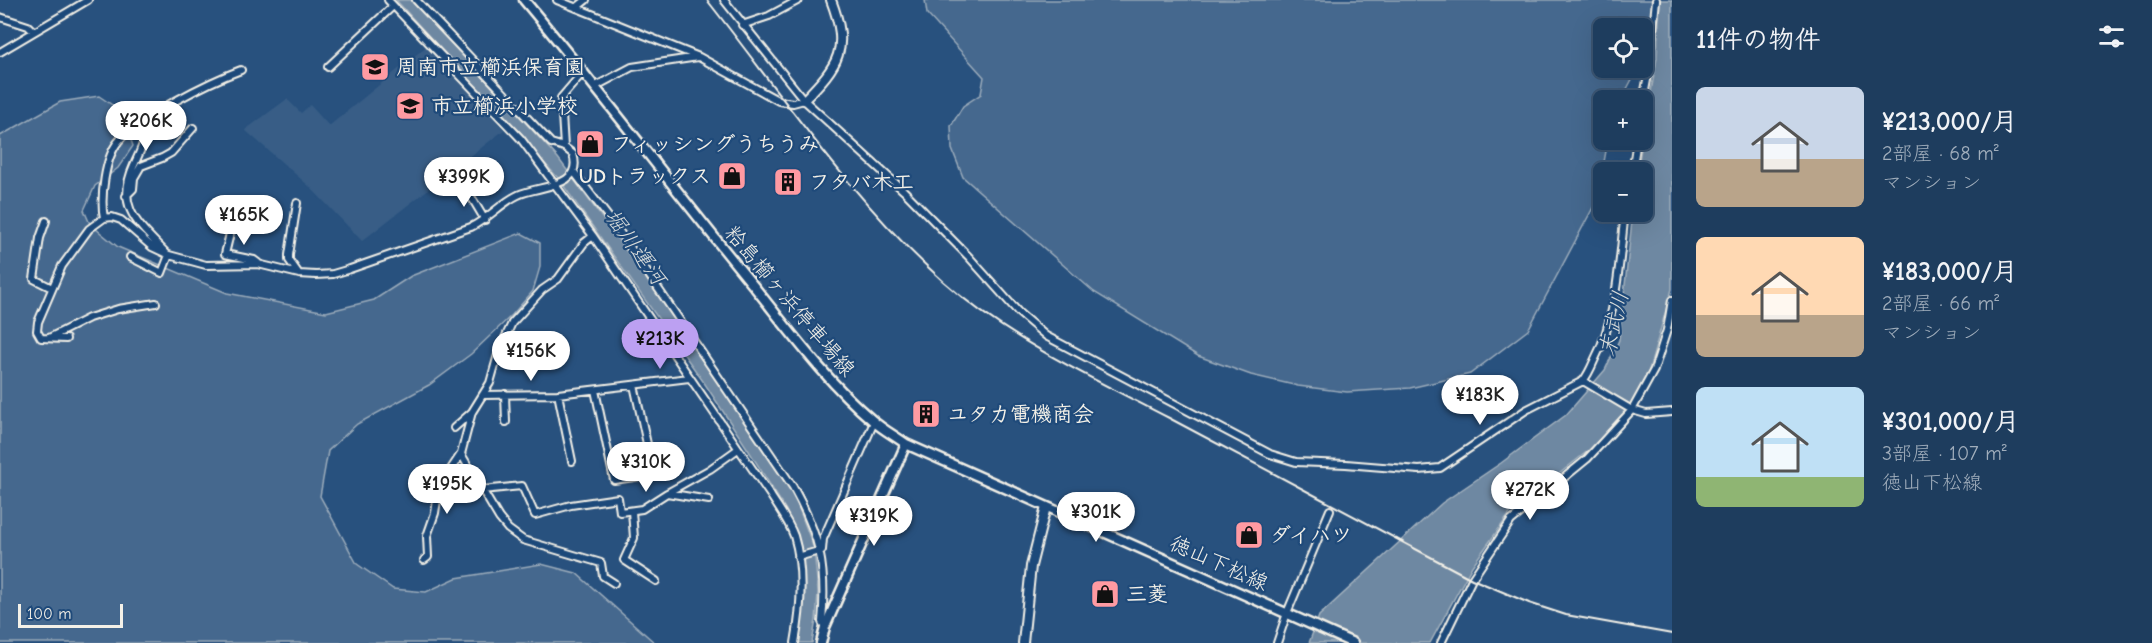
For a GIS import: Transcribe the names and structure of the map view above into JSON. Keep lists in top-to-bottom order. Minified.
{"streets":{"main road":["粭島櫛ヶ浜停車場線","徳山下松線"]},"crossings":[["粭島櫛ヶ浜停車場線","徳山下松線"]],"water":["堀川運河","末武川"],"places":{"school or university":["周南市立櫛浜保育園","市立櫛浜小学校"],"shop":["フィッシングうちうみ","UDトラックス","ダイハツ","三菱"],"building":["フタバ木工","ユタカ電機商会"]},"scale_bar":"100 m","page":{"heading":"11件の物件","map_buttons":["+","−"],"list":[{"name":"¥213,000/月","note":"2部屋 · 68 m² · マンション"},{"name":"¥183,000/月","note":"2部屋 · 66 m² · マンション"},{"name":"¥301,000/月","note":"3部屋 · 107 m² · 徳山下松線"}],"price":["¥206K","¥399K","¥165K","¥213K","¥156K","¥183K","¥310K","¥195K","¥272K","¥301K","¥319K"],"scale":"100 m"}}
